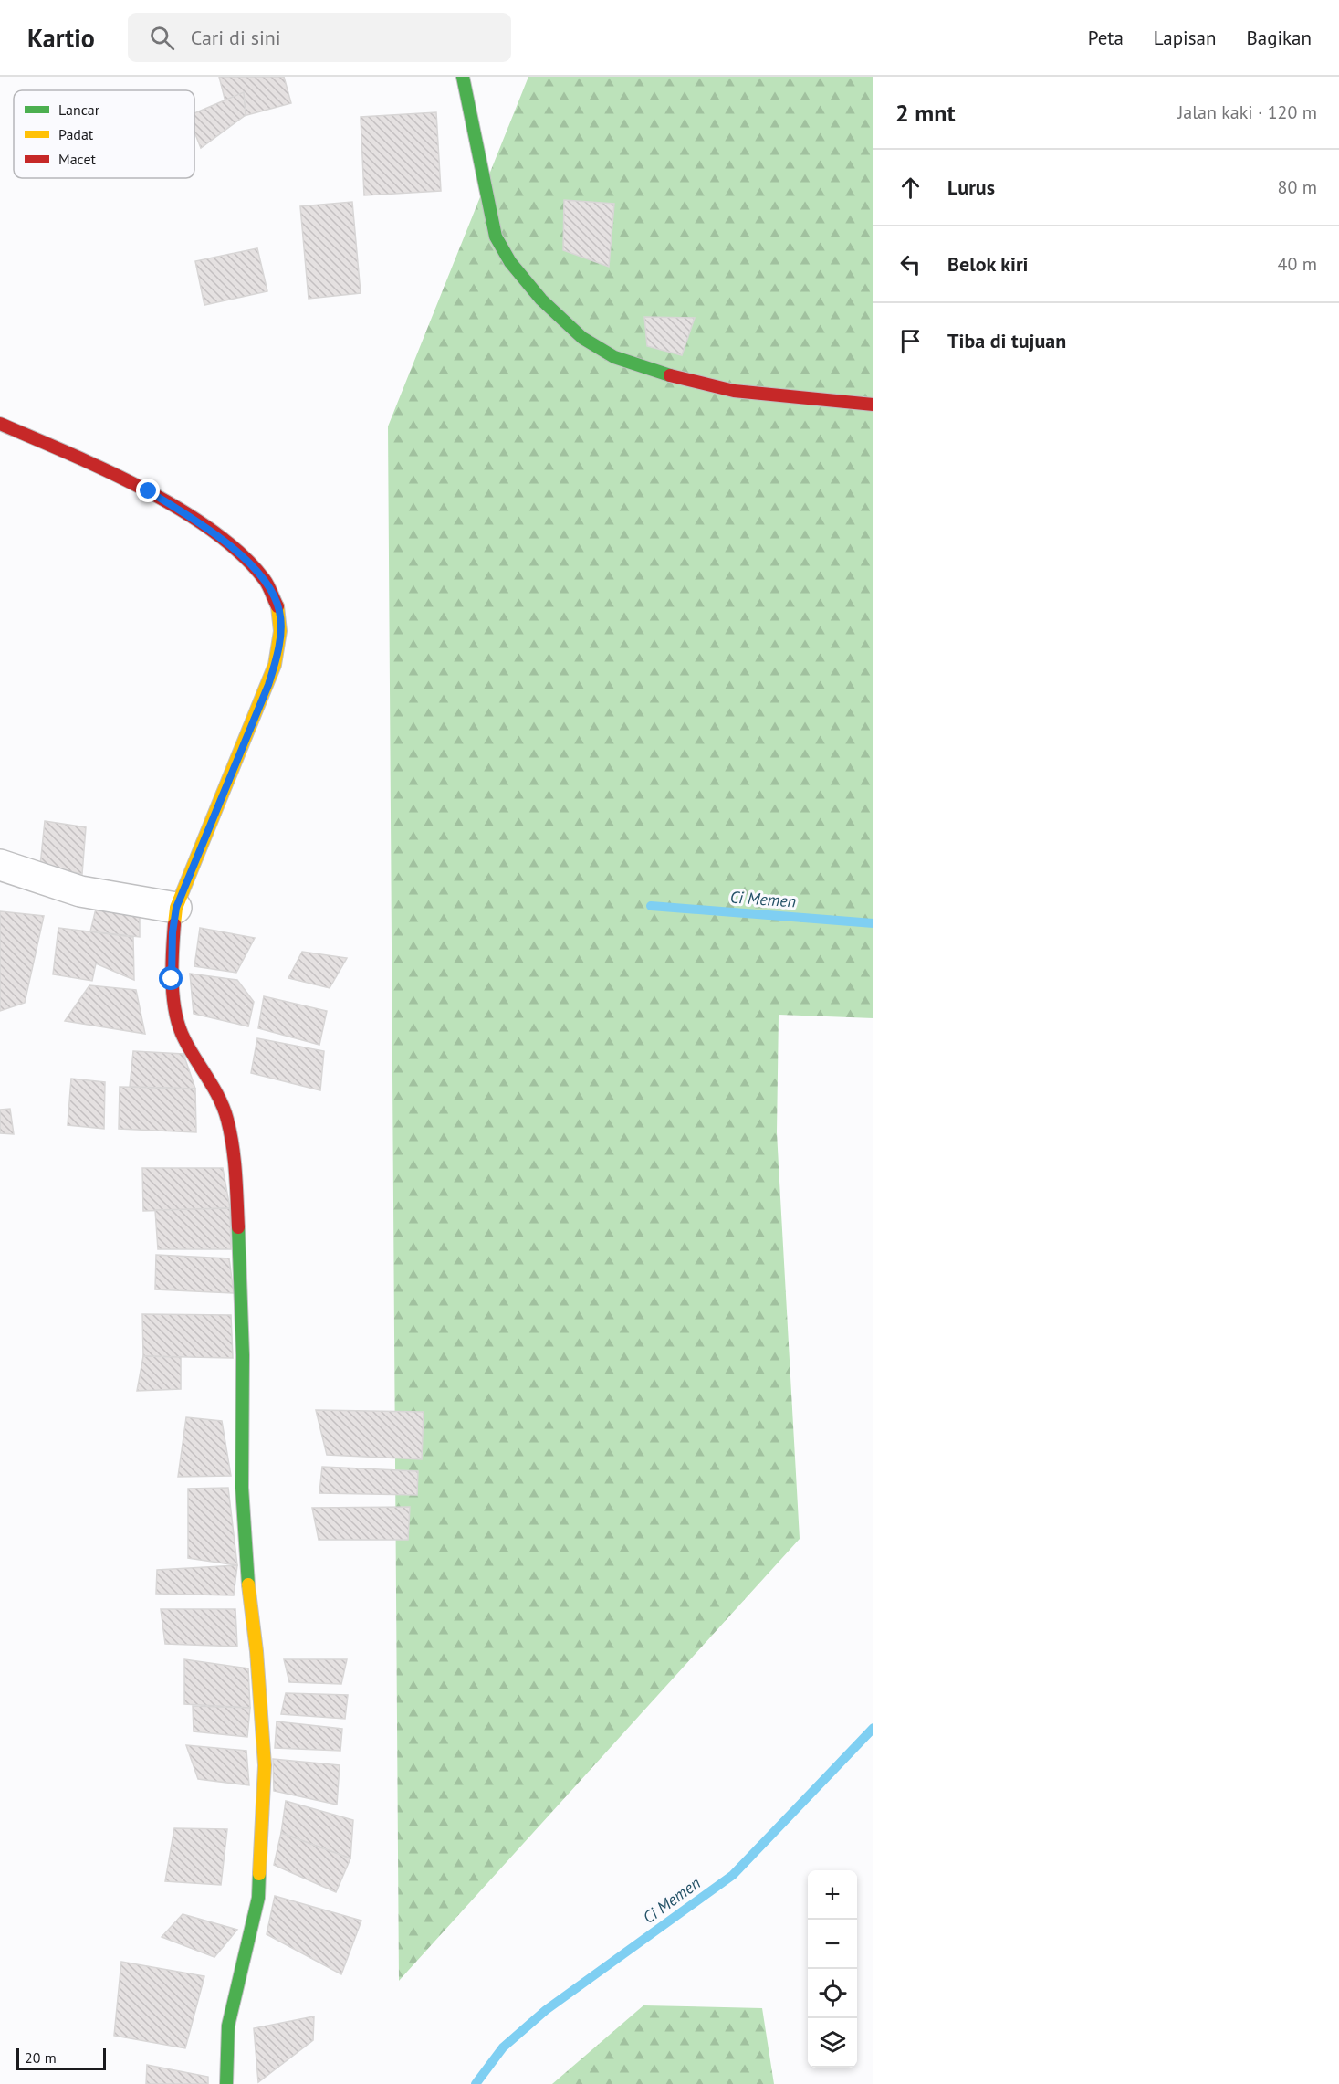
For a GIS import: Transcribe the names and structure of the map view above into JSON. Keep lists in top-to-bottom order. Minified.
{"water":["Ci Memen"],"legend":["Lancar","Padat","Macet"],"scale_bar":"20 m","page":{"header":"Kartio","search":"Cari di sini","nav":["Peta","Lapisan","Bagikan"],"heading":["2 mnt","Jalan kaki · 120 m"],"list":[["Lurus","80 m"],["Belok kiri","40 m"],"Tiba di tujuan"],"map_buttons":["+","−"],"scale":"20 m"}}
